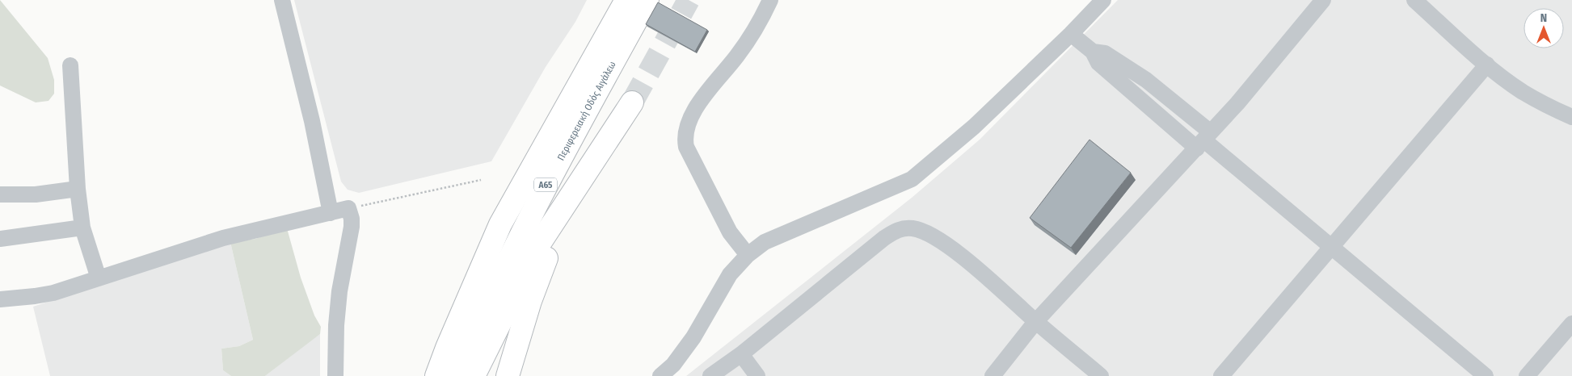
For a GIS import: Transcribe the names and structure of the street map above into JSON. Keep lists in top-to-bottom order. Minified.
{"streets":{"highway":["Περιφερειακή Οδός Αιγάλεω","Α65"]},"north":"top"}
